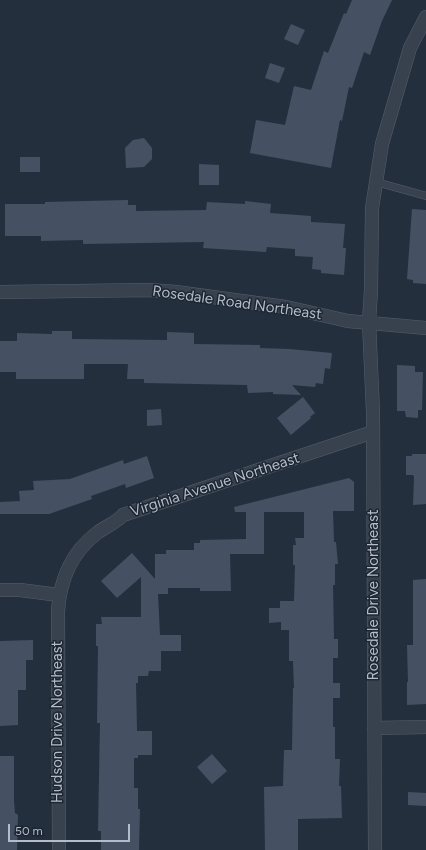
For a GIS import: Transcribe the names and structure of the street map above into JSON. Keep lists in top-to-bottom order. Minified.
{"streets":{"street":["Rosedale Road Northeast","Virginia Avenue Northeast","Rosedale Drive Northeast","Hudson Drive Northeast"]},"crossings":[["Rosedale Road Northeast","Rosedale Drive Northeast"],["Virginia Avenue Northeast","Rosedale Drive Northeast"],["Virginia Avenue Northeast","Hudson Drive Northeast"]],"scale_bar":"50 m"}
